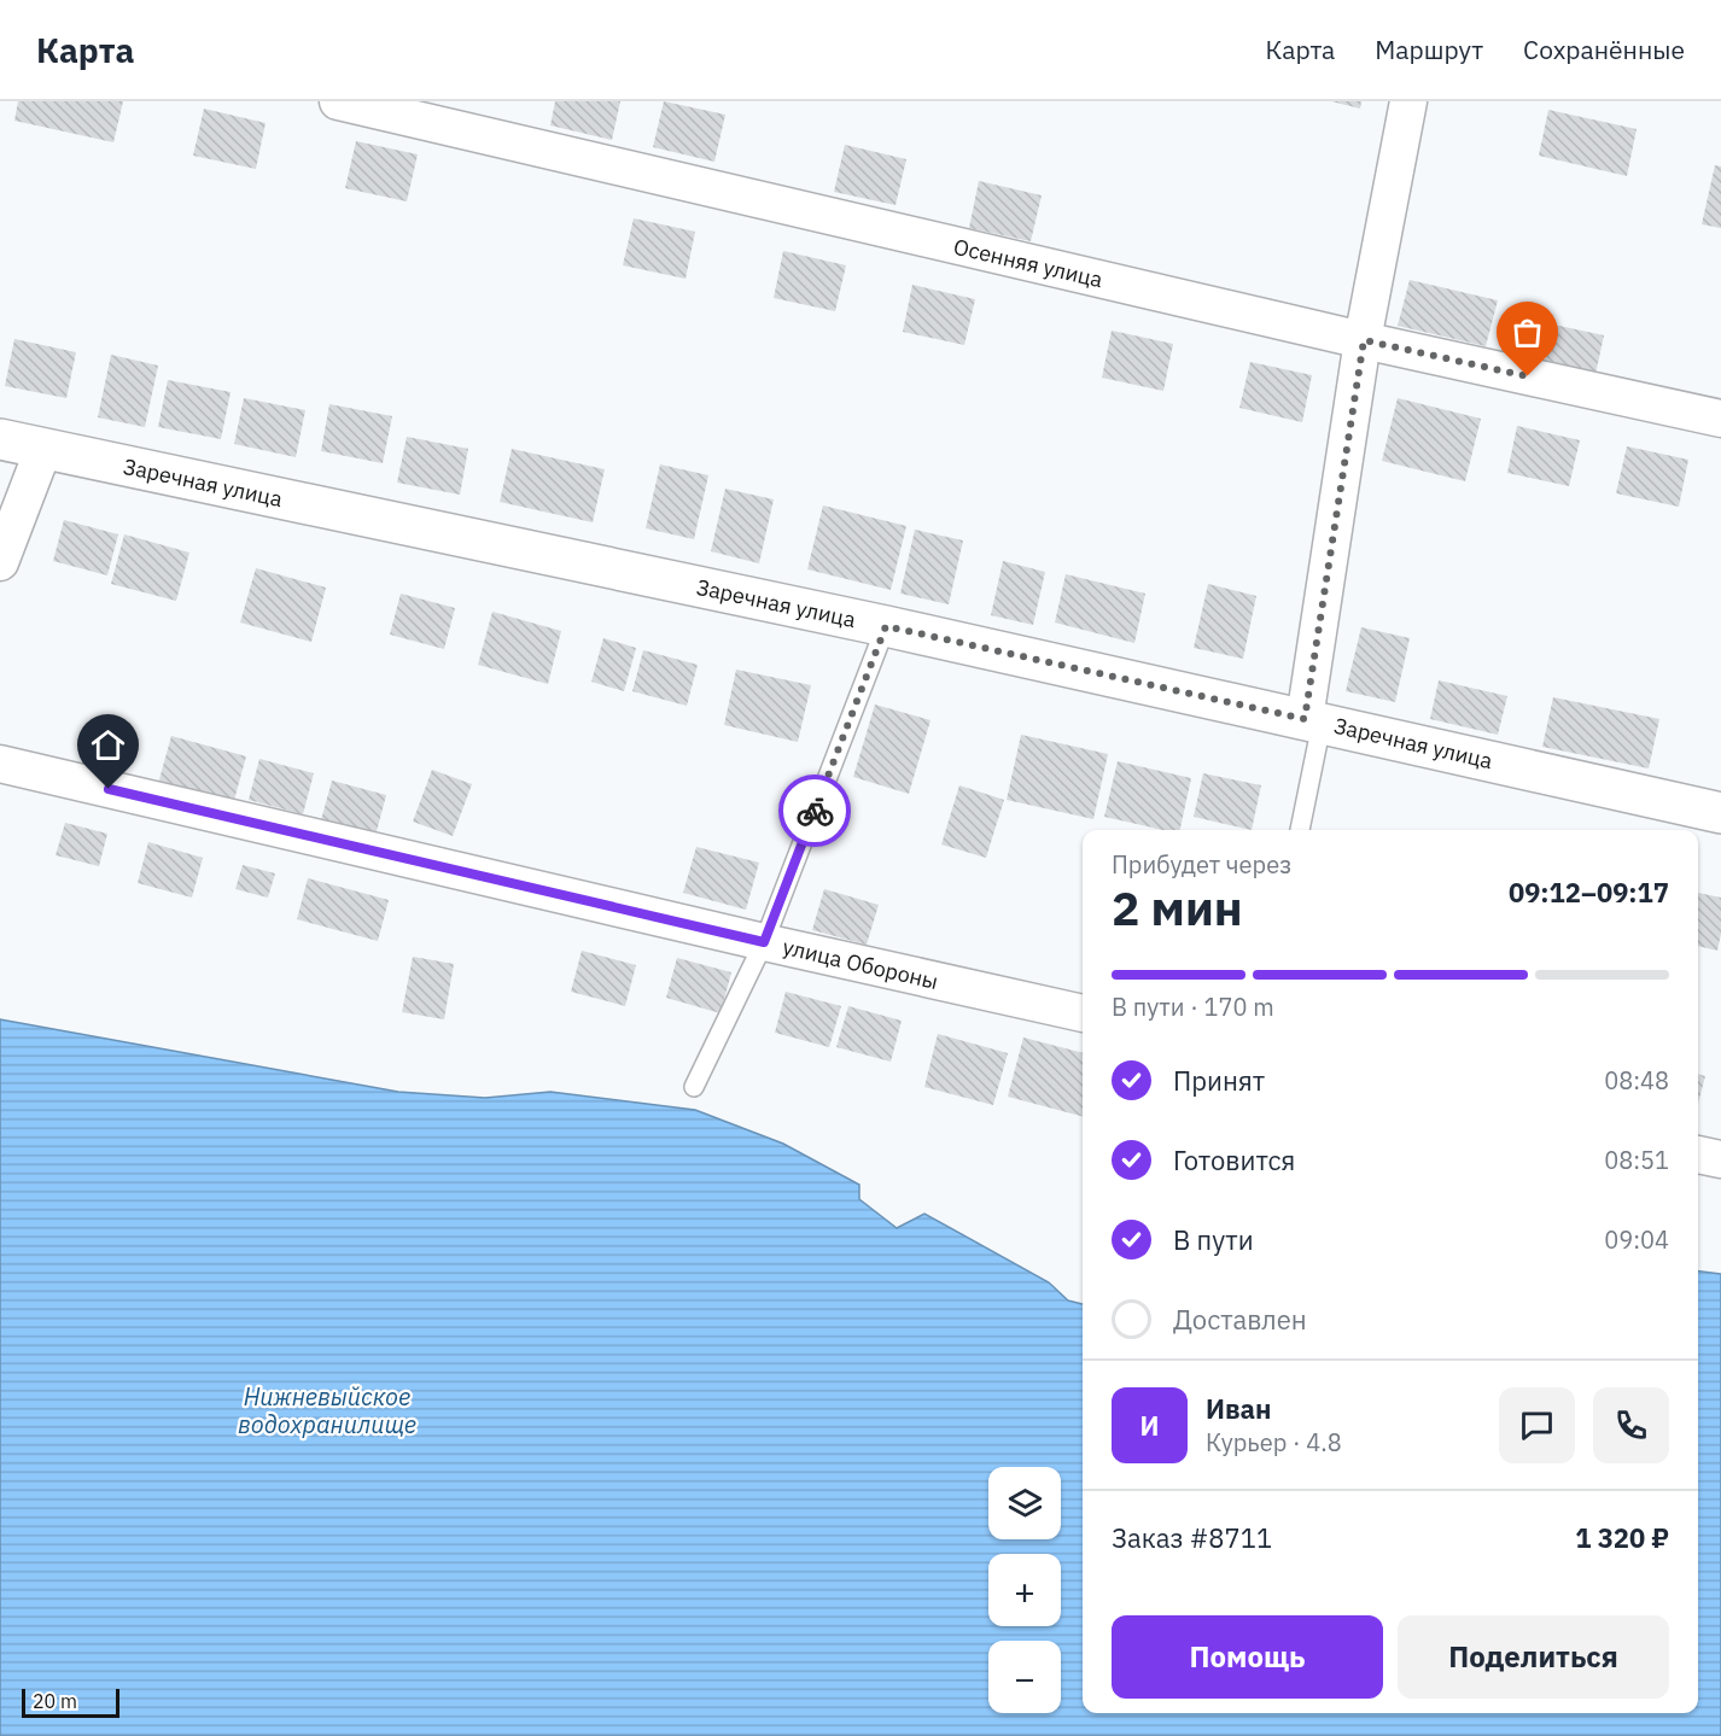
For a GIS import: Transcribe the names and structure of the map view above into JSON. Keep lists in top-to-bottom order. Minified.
{"streets":{"street":["Осенняя улица","Заречная улица","улица Обороны"]},"water":["Нижневыйское водохранилище"],"scale_bar":"20 m","page":{"header":"Карта","nav":["Карта","Маршрут","Сохранённые"],"heading":["2 мин","Прибудет через","09:12–09:17"],"panel":["Иван","Курьер · 4.8","Заказ #8711","1 320 ₽"],"bar":"В пути · 170 m","list":[["Принят","08:48"],["Готовится","08:51"],["В пути","09:04"],"Доставлен"],"round":"И","map_buttons":["+","−"],"buttons":["Помощь","Поделиться"],"scale":"20 m"}}
